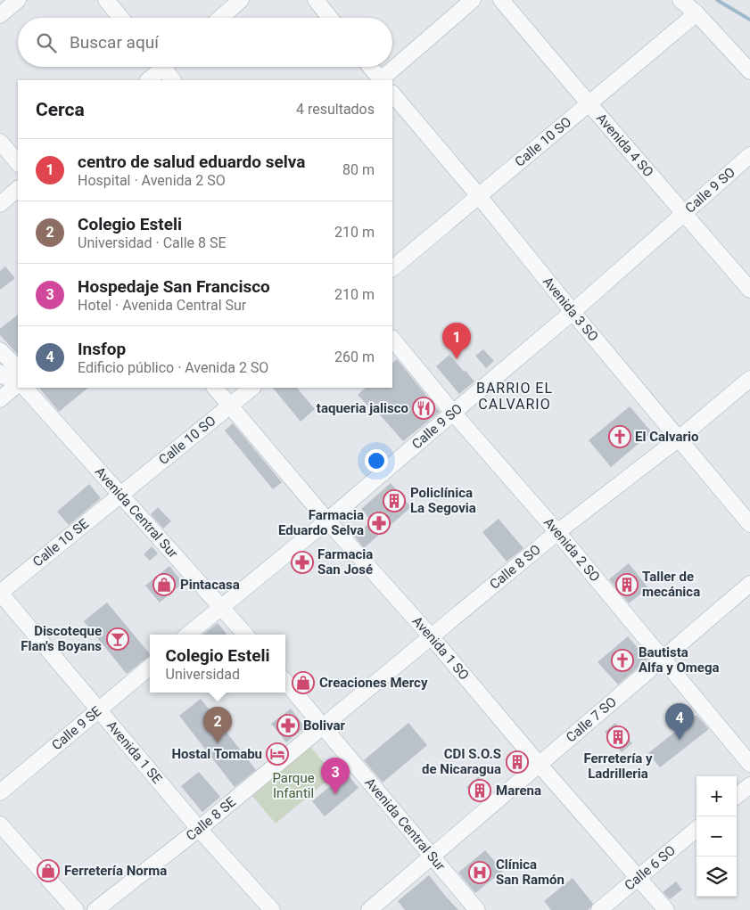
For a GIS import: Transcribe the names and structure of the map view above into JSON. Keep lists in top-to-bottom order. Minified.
{"streets":{"street":["Calle 10 SO","Avenida 4 SO","Calle 9 SO","Avenida 3 SO","Avenida Central Sur","Calle 10 SE","Avenida 2 SO","Calle 8 SO","Avenida 1 SO","Calle 7 SO","Calle 9 SE","Avenida 1 SE","Calle 8 SE","Calle 6 SO"]},"crossings":[["Calle 10 SO","Avenida 4 SO"],["Calle 10 SO","Avenida 3 SO"],["Calle 10 SO","Avenida Central Sur"],["Calle 10 SO","Calle 10 SE"],["Calle 10 SO","Avenida 1 SO"],["Avenida 4 SO","Calle 9 SO"],["Calle 9 SO","Avenida 3 SO"],["Calle 9 SO","Avenida Central Sur"],["Calle 9 SO","Avenida 2 SO"],["Calle 9 SO","Avenida 1 SO"],["Avenida 3 SO","Calle 8 SO"],["Avenida Central Sur","Calle 10 SE"],["Avenida Central Sur","Calle 8 SO"],["Avenida Central Sur","Calle 7 SO"],["Avenida Central Sur","Calle 8 SE"],["Calle 10 SE","Avenida 1 SE"],["Avenida 2 SO","Calle 8 SO"],["Avenida 2 SO","Calle 7 SO"],["Calle 8 SO","Avenida 1 SO"],["Calle 8 SO","Calle 8 SE"],["Avenida 1 SO","Calle 7 SO"],["Avenida 1 SO","Calle 6 SO"],["Calle 9 SE","Avenida 1 SE"],["Avenida 1 SE","Calle 8 SE"]],"districts":["BARRIO EL CALVARIO"],"parks":["Parque Infantil"],"places":{"restaurant":["taqueria jalisco"],"church":["El Calvario","Bautista Alfa y Omega"],"building":["Policlínica La Segovia","Taller de mecánica","Ferretería y Ladrilleria","CDI S.O.S de Nicaragua","Marena"],"pharmacy":["Farmacia Eduardo Selva","Farmacia San José","Bolivar"],"shop":["Pintacasa","Creaciones Mercy","Ferretería Norma"],"bar":["Discoteque Flan's Boyans"],"hotel":["Hostal Tomabu"],"hospital":["Clínica San Ramón"]},"page":{"search":"Buscar aquí","heading":["Cerca","4 resultados"],"list":[{"mark":"1","name":"centro de salud eduardo selva","note":"Hospital · Avenida 2 SO","value":"80 m"},{"mark":"2","name":"Colegio Esteli","note":"Universidad · Calle 8 SE","value":"210 m"},{"mark":"3","name":"Hospedaje San Francisco","note":"Hotel · Avenida Central Sur","value":"210 m"},{"mark":"4","name":"Insfop","note":"Edificio público · Avenida 2 SO","value":"260 m"}],"pins":["1","4","2","3"],"popup":["Colegio Esteli","Universidad"],"map_buttons":["+","−"]}}
